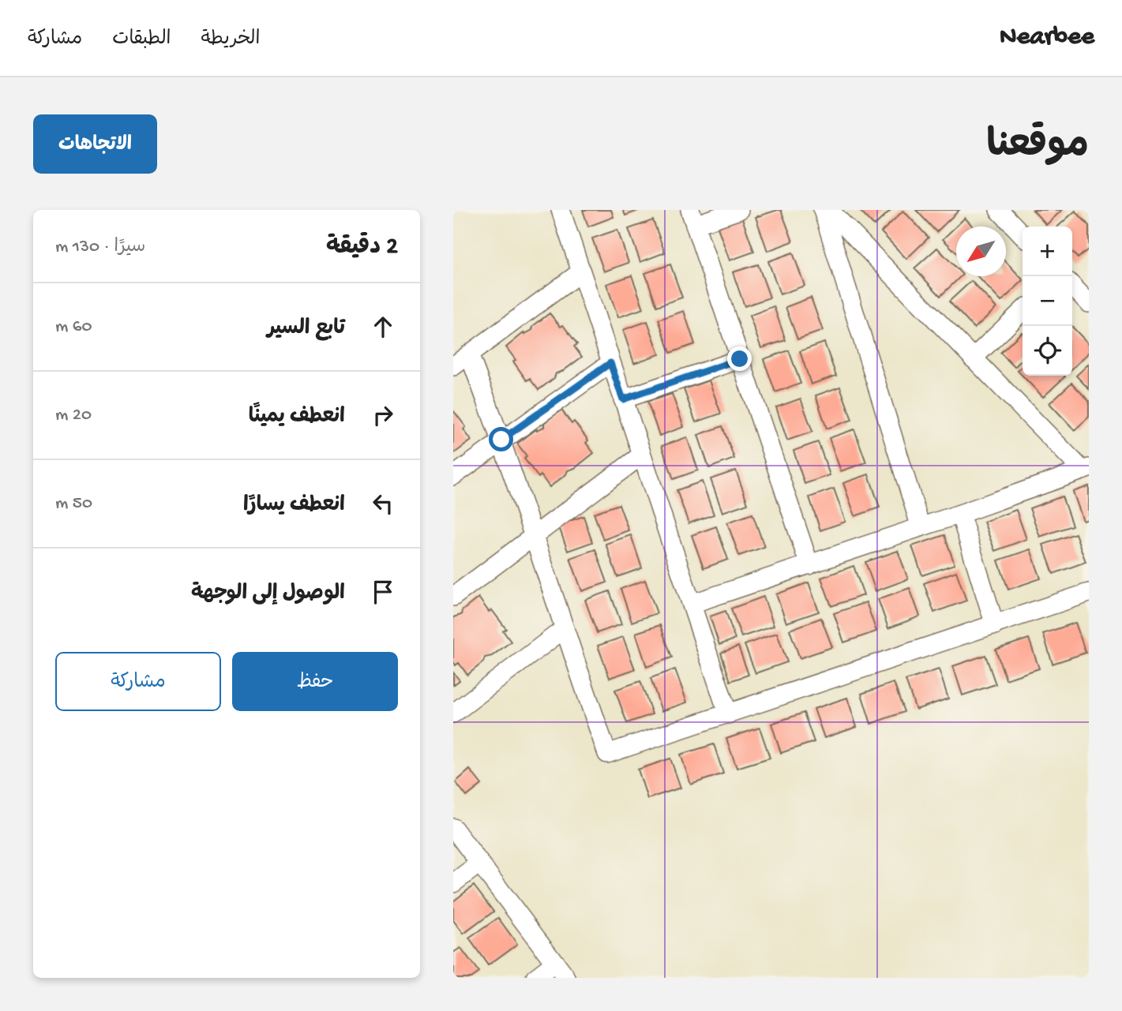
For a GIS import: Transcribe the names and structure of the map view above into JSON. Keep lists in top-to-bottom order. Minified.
{"north":"bottom left","page":{"header":"Nearbee","nav":["الخريطة","الطبقات","مشاركة"],"title":"موقعنا","buttons":["الاتجاهات",["حفظ","مشاركة"]],"heading":["2 دقيقة","سيرًا · 130 m"],"map_buttons":["+","−"],"list":[["تابع السير","60 m"],["انعطف يمينًا","20 m"],["انعطف يسارًا","50 m"],"الوصول إلى الوجهة"]}}
